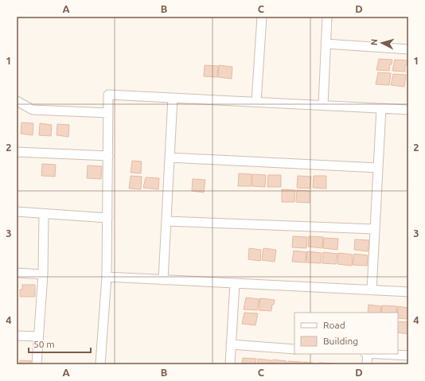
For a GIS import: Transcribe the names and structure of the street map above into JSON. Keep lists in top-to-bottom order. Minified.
{"legend":["Road","Building"],"scale_bar":"50 m","north":"left","grid":{"columns":["A","B","C","D"],"rows":["1","2","3","4"]}}
